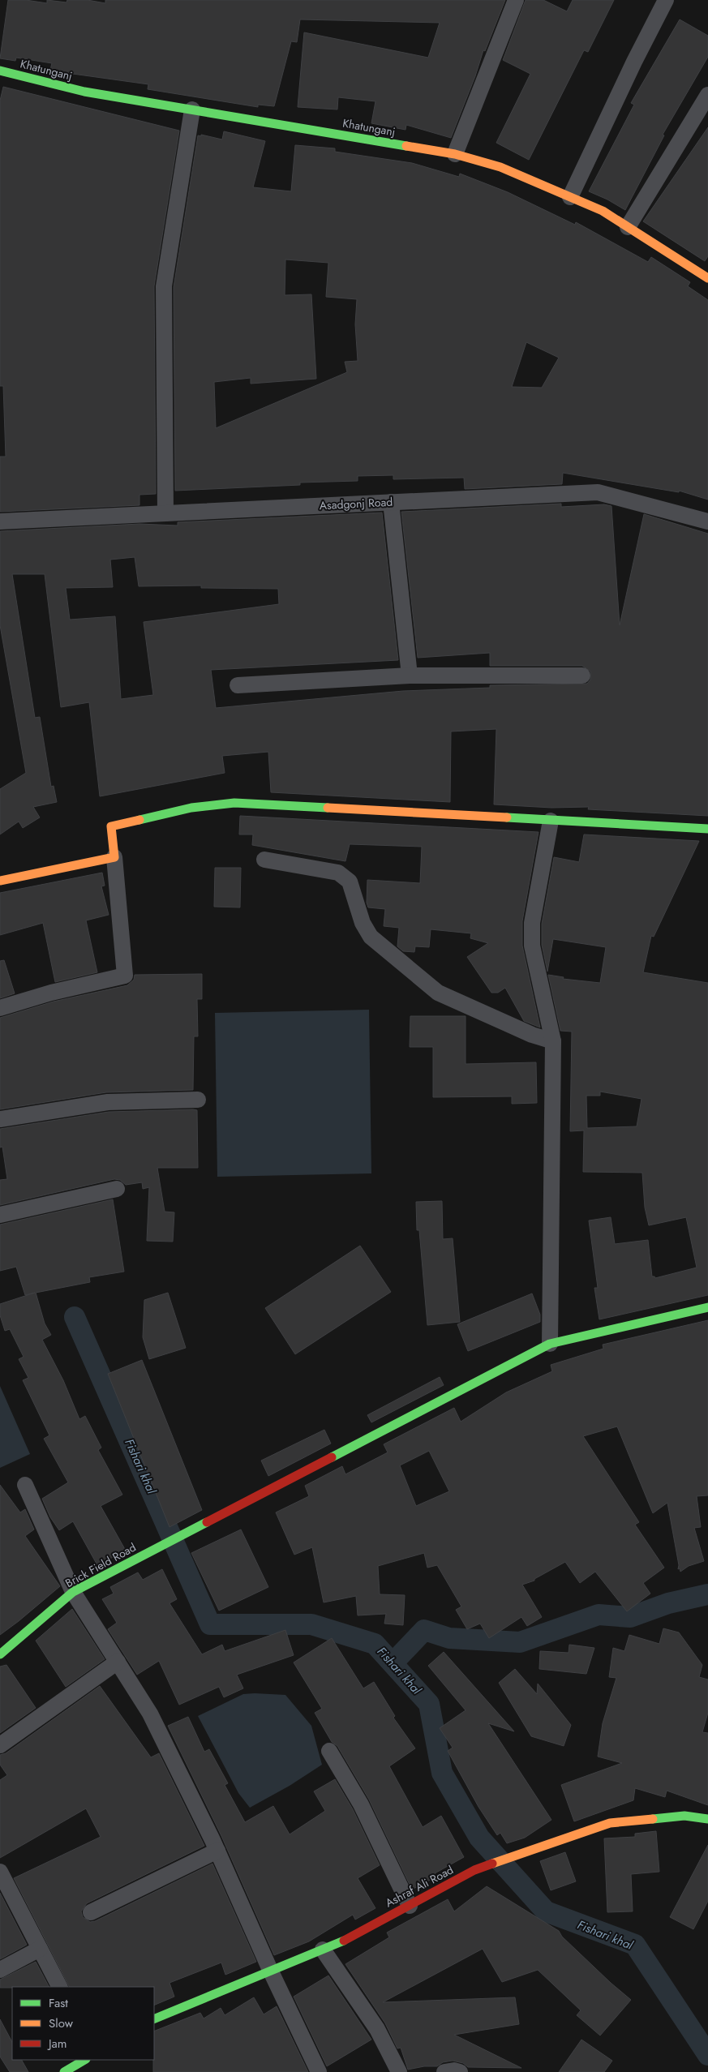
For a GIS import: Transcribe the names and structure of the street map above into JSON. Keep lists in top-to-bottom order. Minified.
{"streets":{"street":["Khatunganj","Asadgonj Road","Brick Field Road","Ashraf Ali Road"]},"water":["Fishari khal"],"legend":["Fast","Slow","Jam"]}
